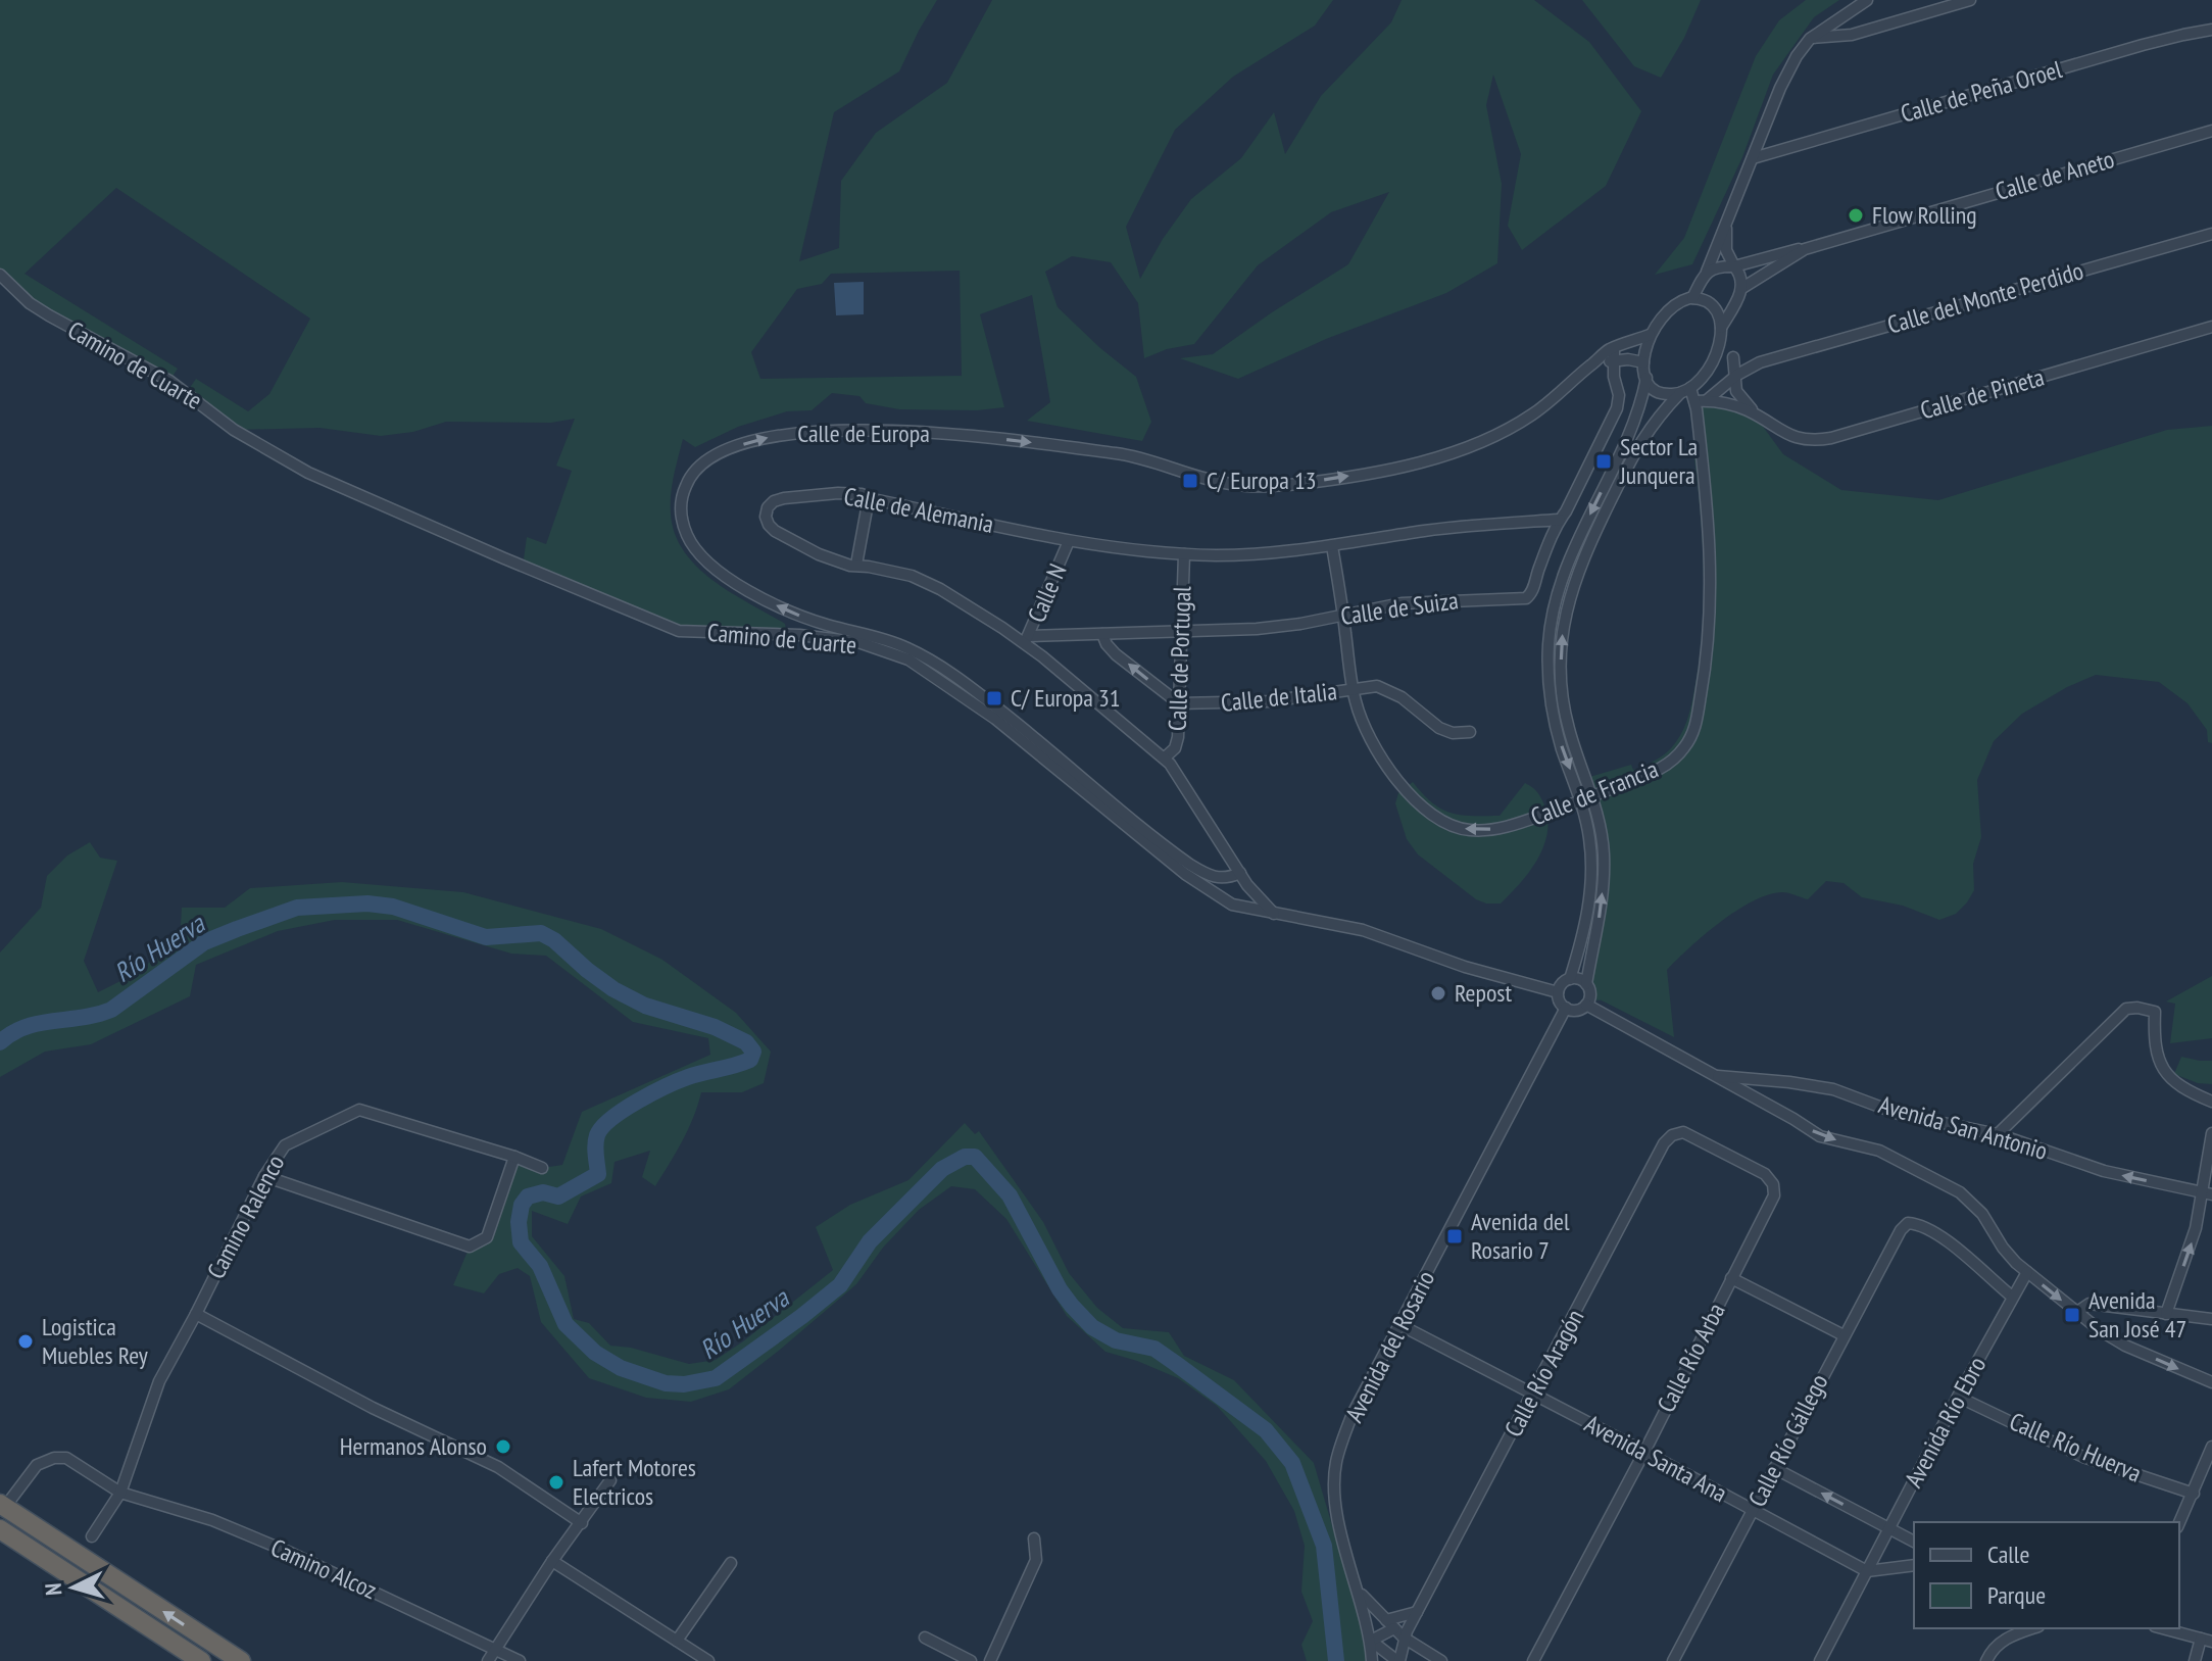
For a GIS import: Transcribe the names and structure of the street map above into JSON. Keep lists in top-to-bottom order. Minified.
{"streets":{"street":["Calle de Peña Oroel","Calle de Aneto","Calle del Monte Perdido","Camino de Cuarte","Calle de Pineta","Calle de Europa","Calle de Alemania","Calle N","Calle de Suiza","Calle de Portugal","Calle de Italia","Calle de Francia","Avenida San Antonio","Camino Ralenco","Avenida del Rosario","Calle Río Arba","Calle Río Aragón","Avenida Río Ebro","Calle Río Gállego","Calle Río Huerva","Avenida Santa Ana","Camino Alcoz"]},"crossings":[["Calle del Monte Perdido","Calle de Pineta"],["Calle del Monte Perdido","Calle de Francia"],["Camino de Cuarte","Calle de Alemania"],["Camino de Cuarte","Avenida del Rosario"],["Calle de Pineta","Calle de Francia"],["Calle de Europa","Calle de Alemania"],["Calle de Europa","Calle de Suiza"],["Calle de Europa","Calle de Francia"],["Calle de Alemania","Calle N"],["Calle de Alemania","Calle de Suiza"],["Calle de Alemania","Calle de Portugal"],["Calle de Alemania","Calle de Francia"],["Calle N","Calle de Suiza"],["Calle de Suiza","Calle de Portugal"],["Calle de Suiza","Calle de Francia"],["Calle de Portugal","Calle de Italia"],["Calle de Italia","Calle de Francia"],["Camino Ralenco","Camino Alcoz"],["Avenida del Rosario","Avenida Santa Ana"],["Calle Río Arba","Calle Río Aragón"],["Calle Río Arba","Avenida Santa Ana"],["Calle Río Aragón","Avenida Santa Ana"],["Avenida Río Ebro","Calle Río Gállego"],["Avenida Río Ebro","Calle Río Huerva"],["Avenida Río Ebro","Avenida Santa Ana"],["Calle Río Gállego","Avenida Santa Ana"]],"one_way":["Avenida San Antonio"],"water":["Río Huerva"],"places":{"other":["Flow Rolling","Repost","Logistica Muebles Rey","Hermanos Alonso","Lafert Motores Electricos"],"transit":["Sector La Junquera","C/ Europa 13","C/ Europa 31","Avenida del Rosario 7","Avenida San José 47"]},"legend":["Calle","Parque"],"north":"left"}
